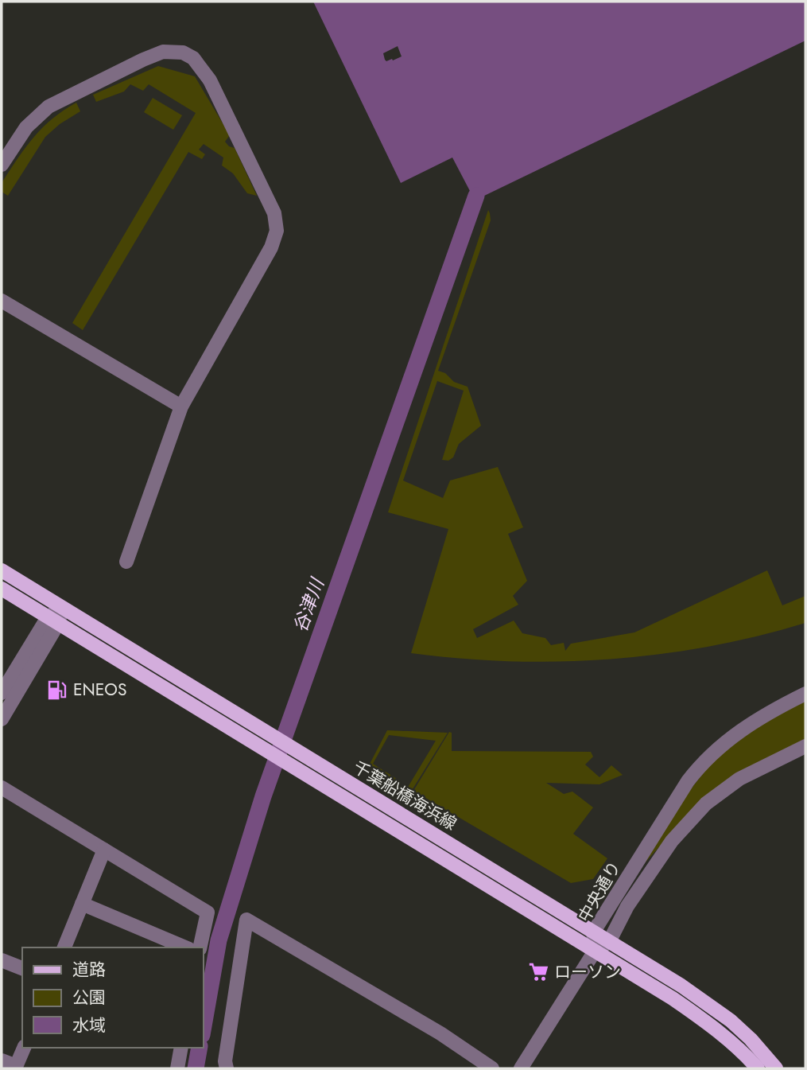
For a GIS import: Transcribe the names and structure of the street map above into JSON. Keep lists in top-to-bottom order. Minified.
{"streets":{"main road":["千葉船橋海浜線"],"street":["中央通り"]},"crossings":[["千葉船橋海浜線","中央通り"]],"water":["谷津川"],"places":{"fuel station":["ENEOS"],"supermarket":["ローソン"]},"legend":["道路","公園","水域"]}
